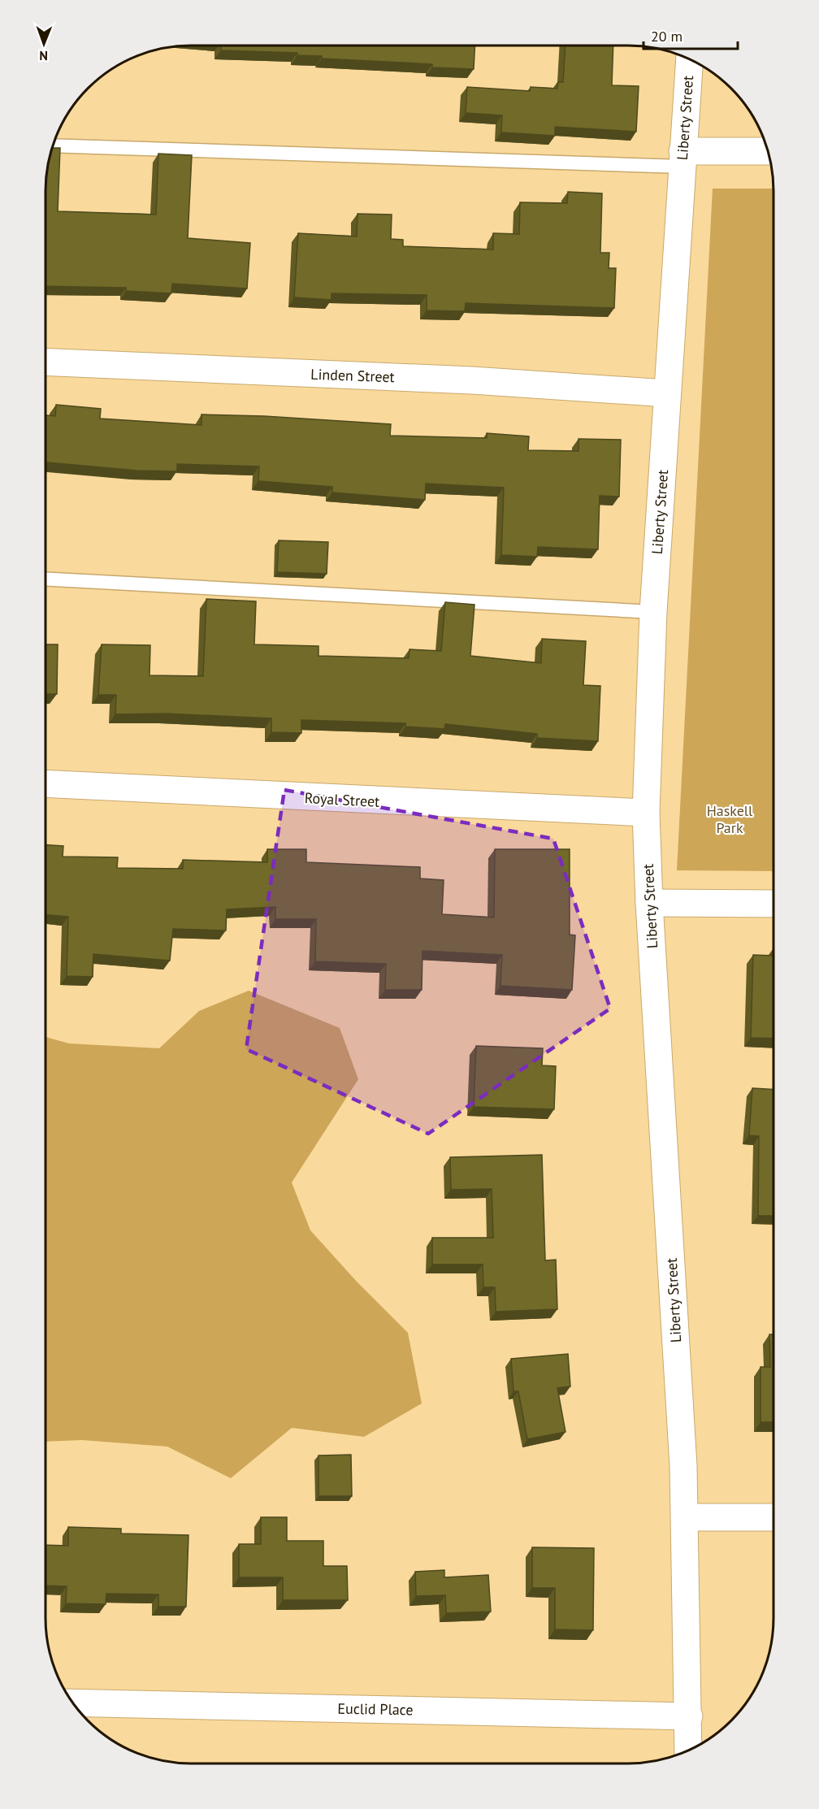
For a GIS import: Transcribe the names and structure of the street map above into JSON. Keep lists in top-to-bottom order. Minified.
{"streets":{"street":["Liberty Street","Linden Street","Royal Street","Euclid Place"]},"crossings":[["Liberty Street","Linden Street"],["Liberty Street","Royal Street"],["Liberty Street","Euclid Place"]],"parks":["Haskell Park"],"scale_bar":"20 m","north":"bottom"}
